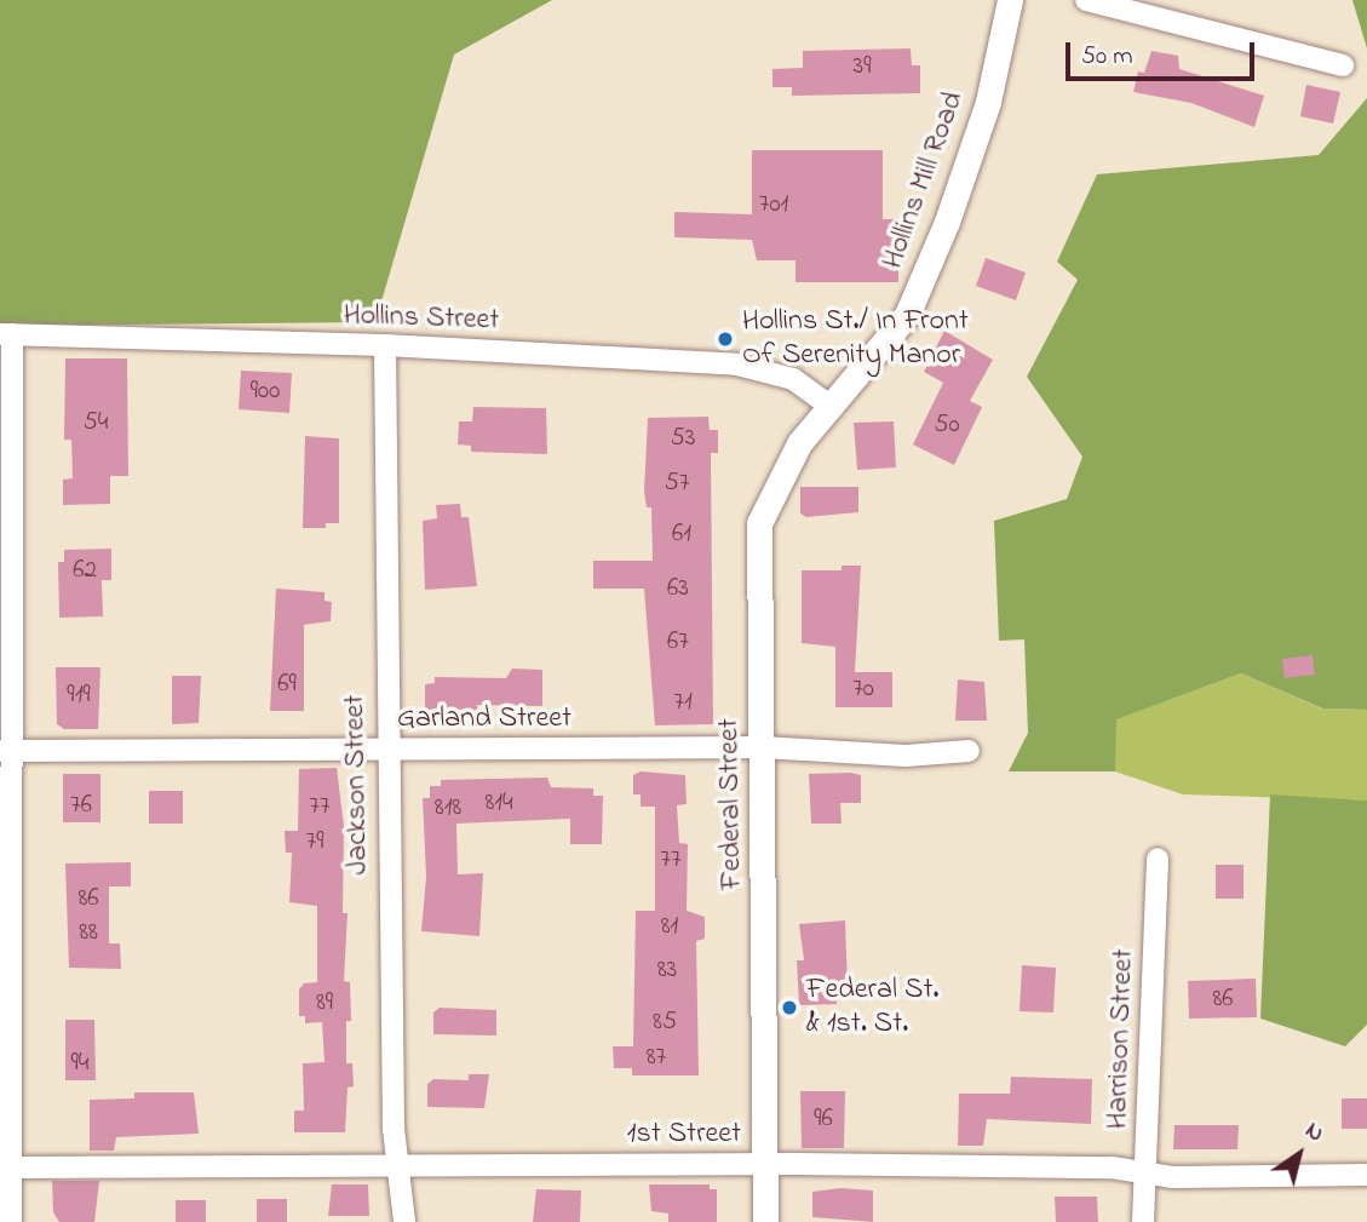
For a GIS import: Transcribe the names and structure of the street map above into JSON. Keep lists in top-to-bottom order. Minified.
{"streets":{"street":["Hollins Mill Road","Hollins Street","Garland Street","Jackson Street","Federal Street","Harrison Street","1st Street"]},"crossings":[["Hollins Mill Road","Hollins Street"],["Hollins Mill Road","Federal Street"],["Hollins Street","Jackson Street"],["Hollins Street","Federal Street"],["Garland Street","Jackson Street"],["Garland Street","Federal Street"],["Jackson Street","1st Street"],["Federal Street","1st Street"],["Harrison Street","1st Street"]],"places":["Hollins St./ In Front Of Serenity Manor","Federal St. & 1st. St."],"house_numbers":["39","701","900","54","50","53","57","61","62","63","67","69","70","919","71","814","76","77","818","79","77","86","81","88","83","86","89","85","87","94","96"],"scale_bar":"50 m","north":"top right"}
